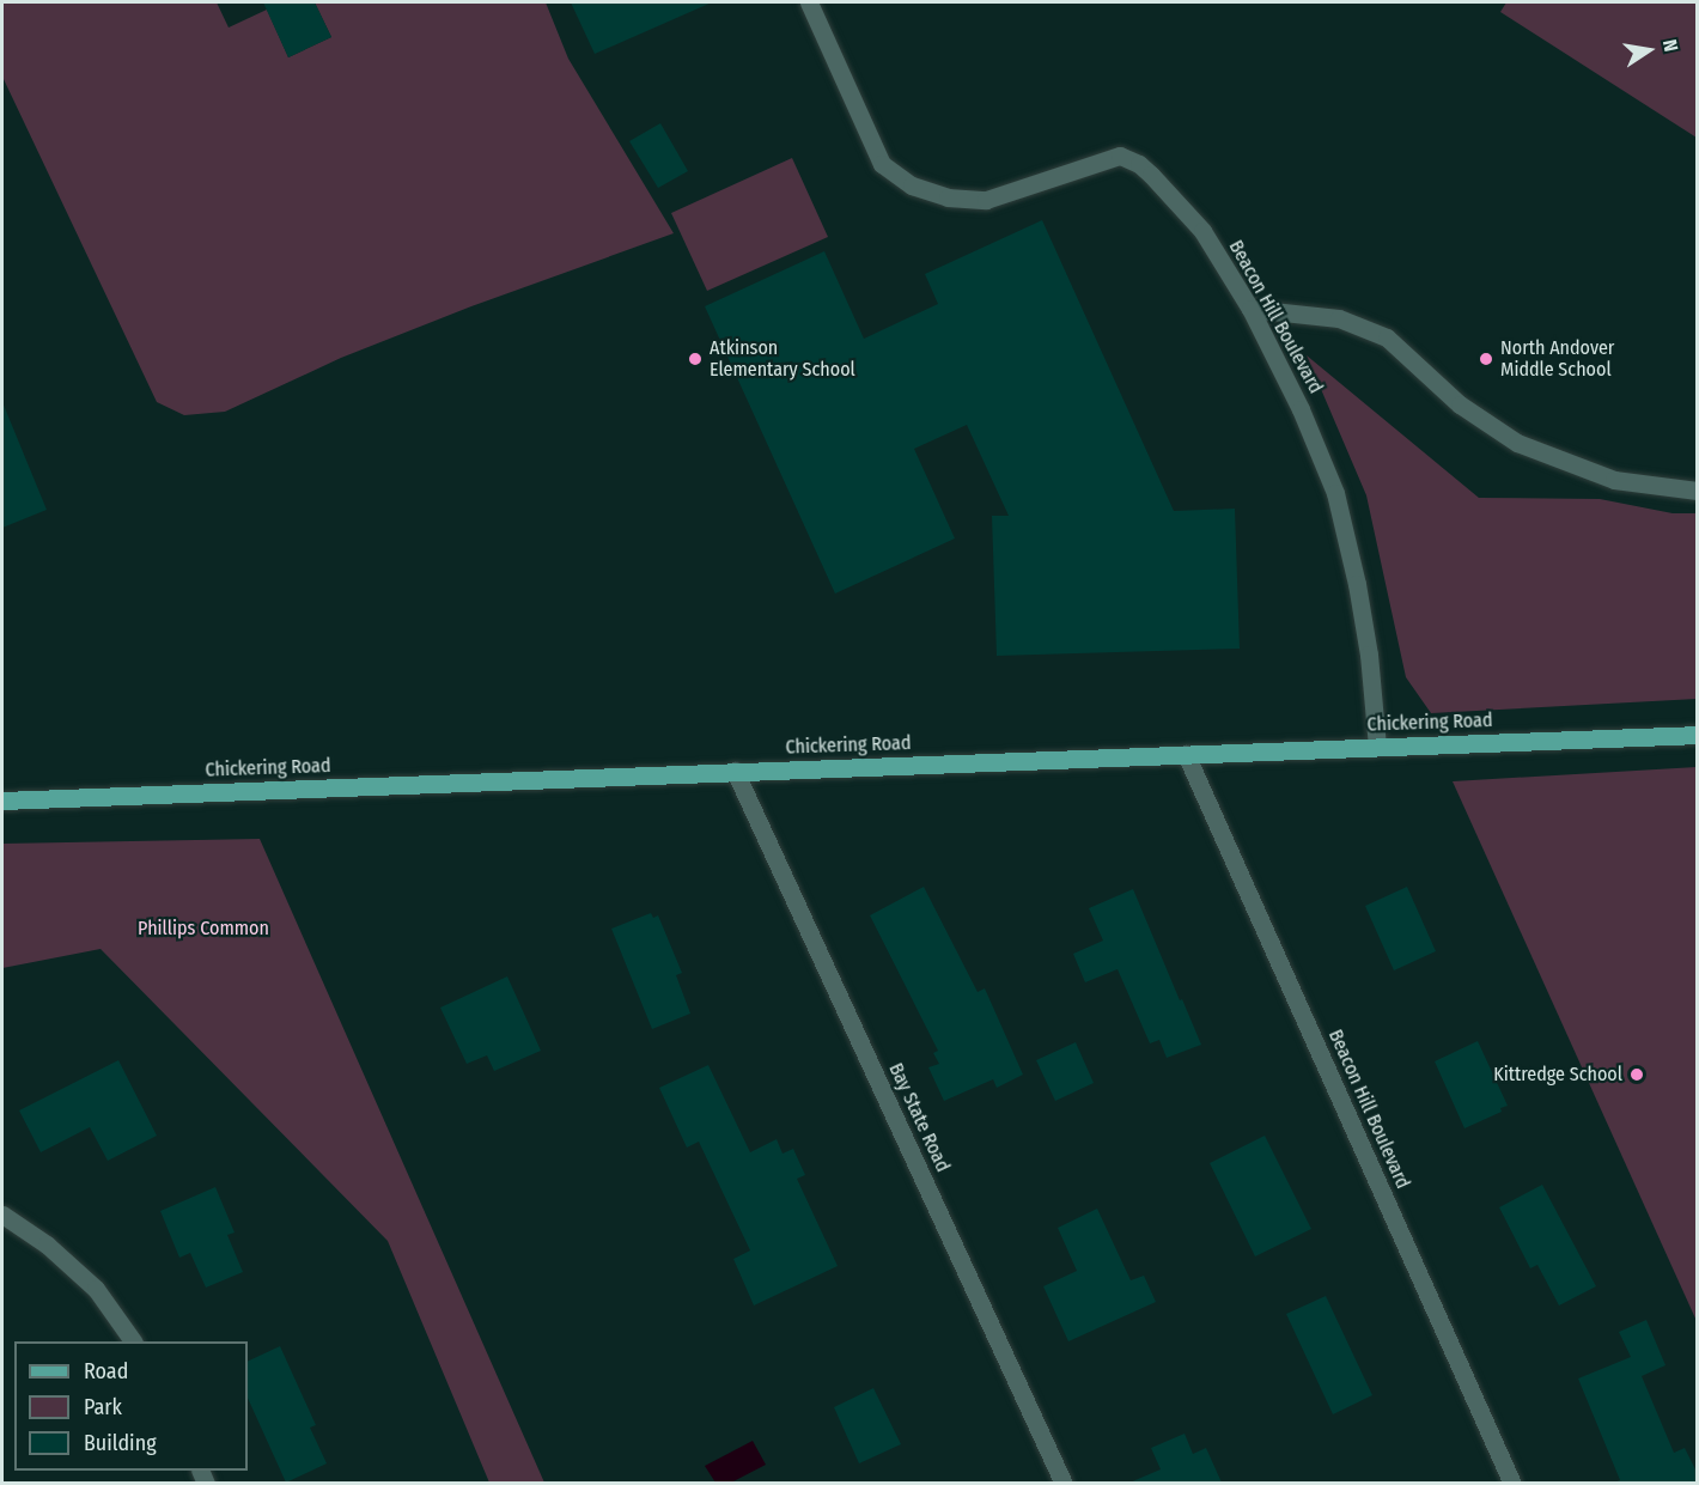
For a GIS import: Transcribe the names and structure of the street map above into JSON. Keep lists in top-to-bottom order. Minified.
{"streets":{"main road":["Chickering Road"],"street":["Beacon Hill Boulevard","Bay State Road"]},"crossings":[["Beacon Hill Boulevard","Chickering Road"],["Chickering Road","Bay State Road"]],"parks":["Phillips Common"],"places":["Atkinson Elementary School","North Andover Middle School","Kittredge School"],"legend":["Road","Park","Building"],"north":"right"}
